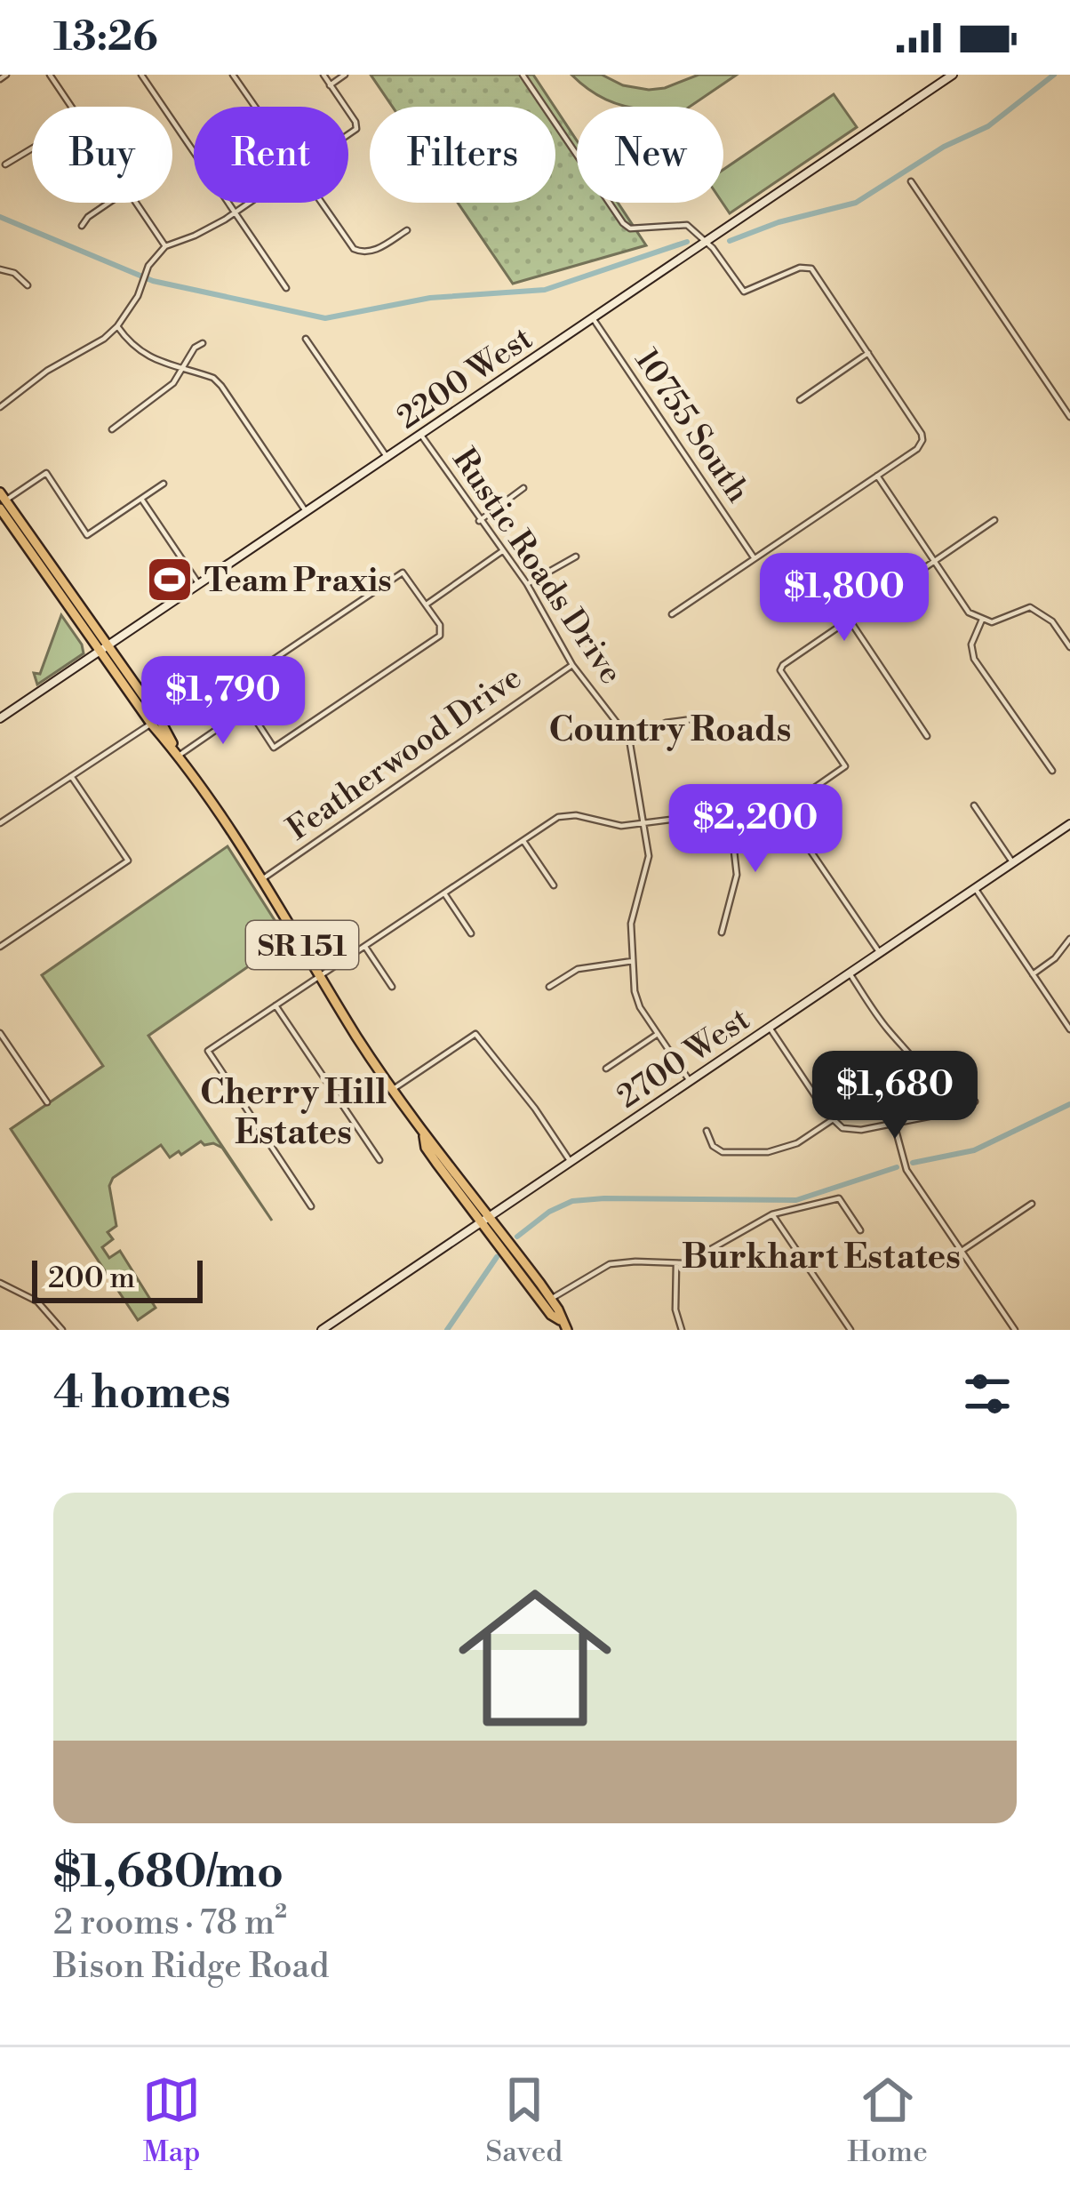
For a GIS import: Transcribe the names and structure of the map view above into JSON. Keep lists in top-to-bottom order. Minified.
{"streets":{"main road":["SR 151"],"street":["2200 West","10755 South","Rustic Roads Drive","Featherwood Drive","2700 West"]},"crossings":[["2200 West","10755 South"],["2200 West","Rustic Roads Drive"],["2200 West","SR 151"],["Rustic Roads Drive","Featherwood Drive"],["Rustic Roads Drive","2700 West"],["Featherwood Drive","SR 151"],["SR 151","2700 West"]],"districts":["Country Roads","Cherry Hill Estates","Burkhart Estates"],"places":{"sports":["Team Praxis"]},"scale_bar":"200 m","page":{"status":"13:26","chip":["Buy","Rent","Filters","New"],"price":["$1,800","$1,790","$2,200","$1,680"],"scale":"200 m","heading":"4 homes","list":[{"name":"$1,680/mo","note":"2 rooms · 78 m² · Bison Ridge Road"}],"tabs":["Map","Saved","Home"]}}
